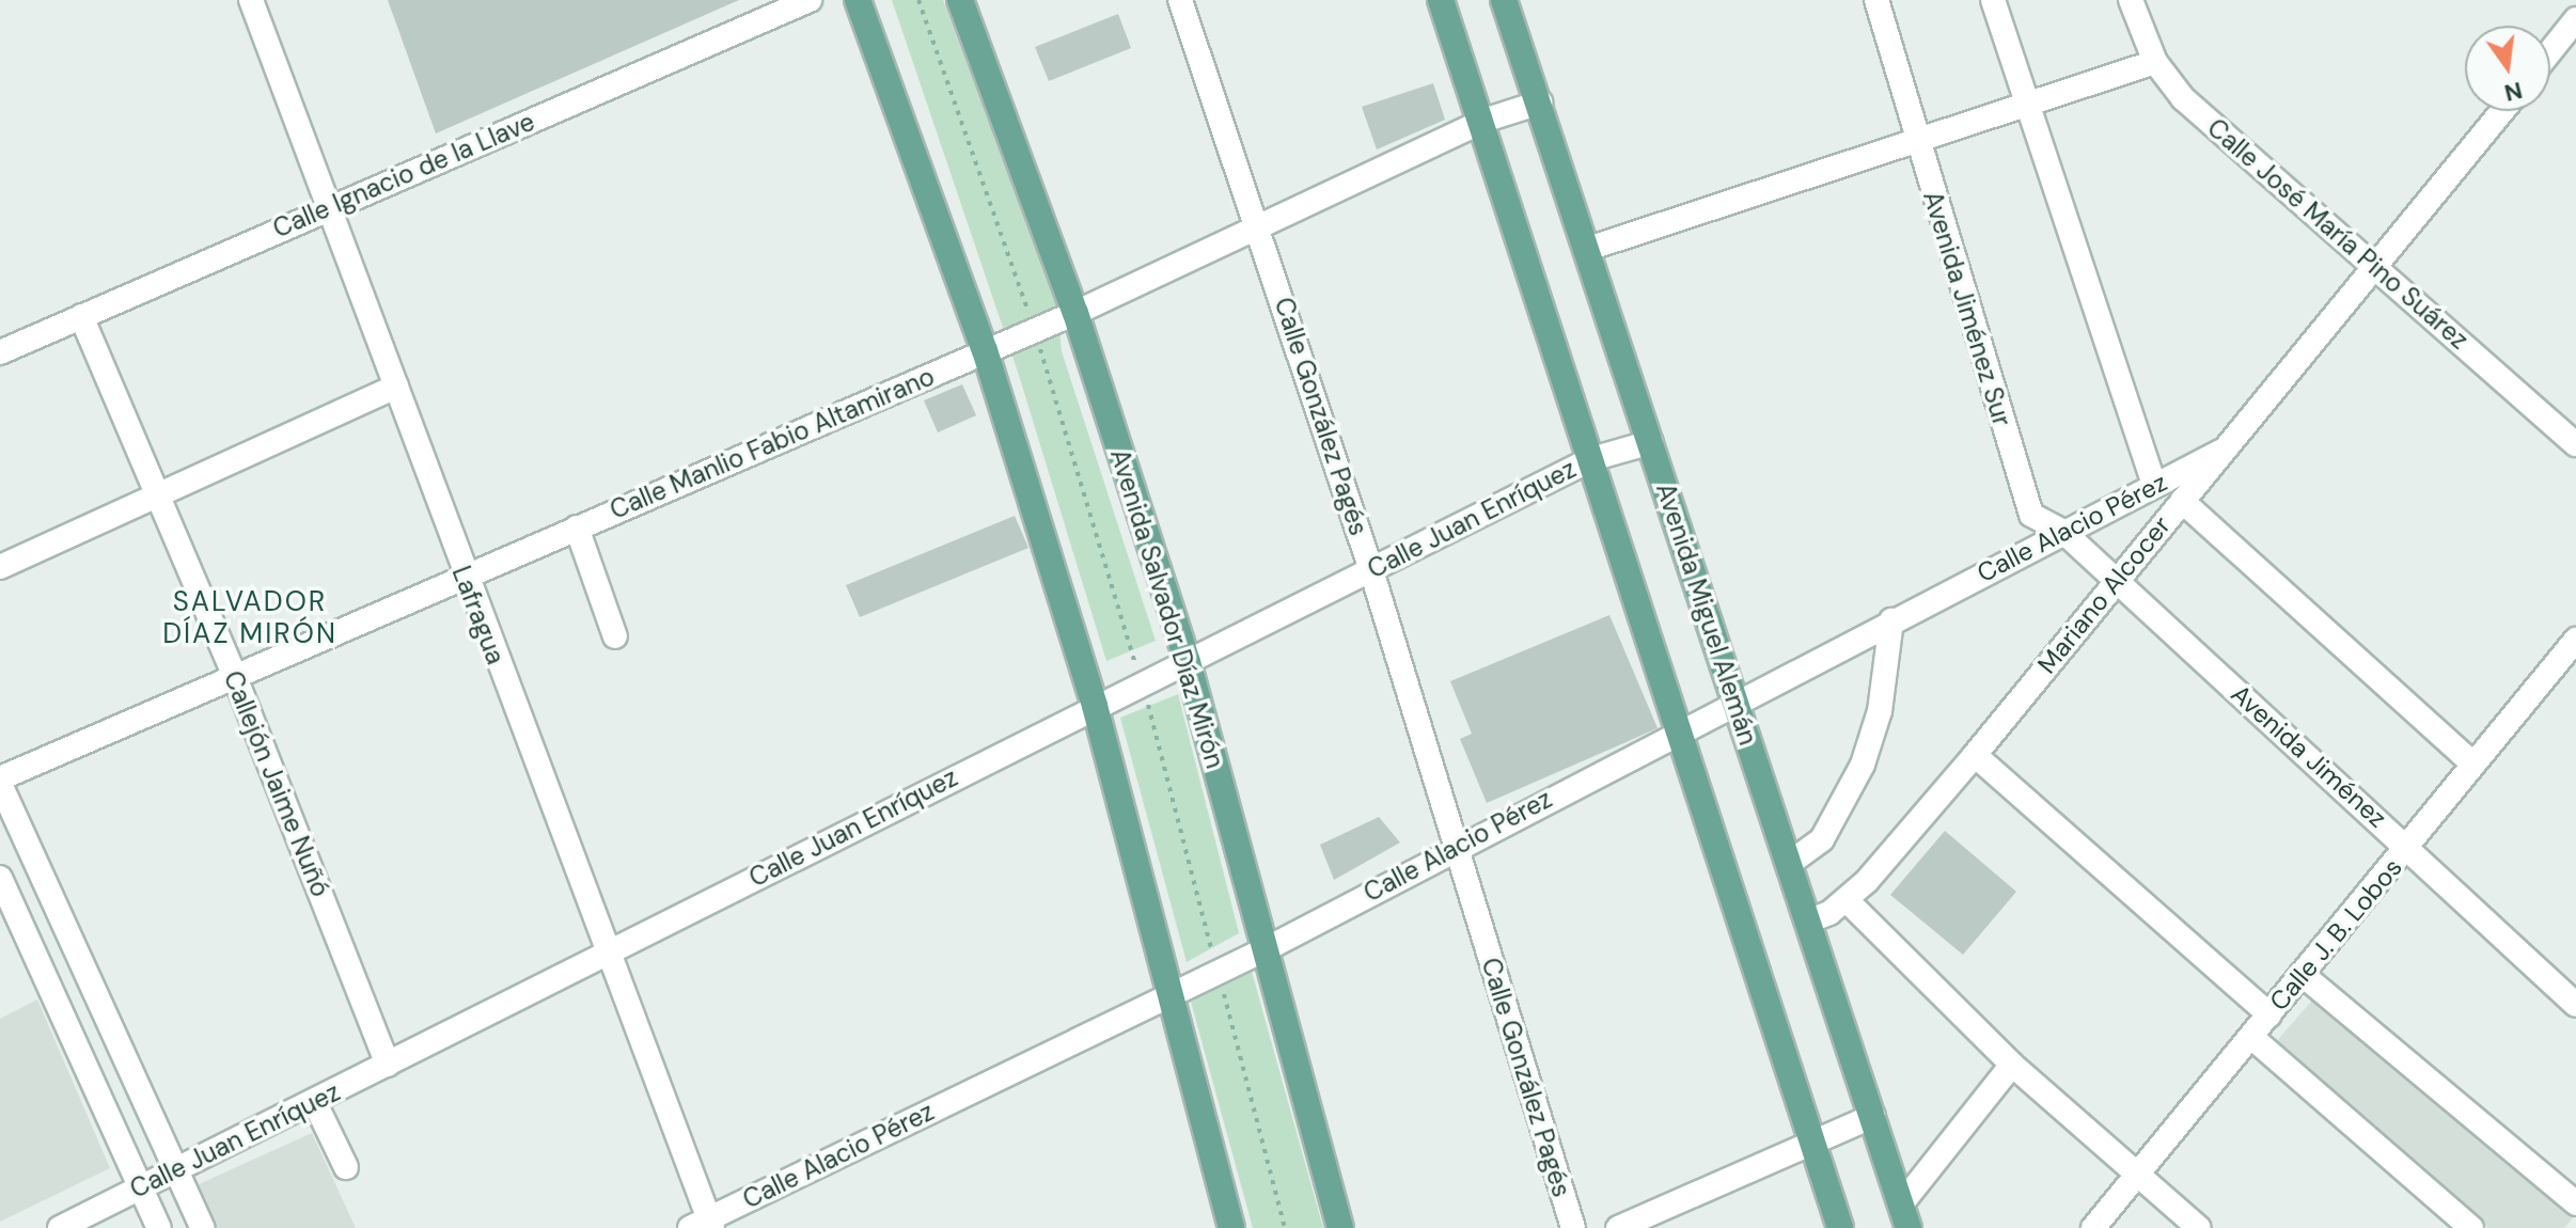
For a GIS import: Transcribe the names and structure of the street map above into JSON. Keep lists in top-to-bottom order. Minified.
{"streets":{"main road":["Avenida Salvador Díaz Mirón","Avenida Miguel Alemán"],"street":["Calle Ignacio de la Llave","Calle José María Pino Suárez","Avenida Jiménez Sur","Calle González Pagés","Calle Manlio Fabio Altamirano","Calle Juan Enríquez","Calle Alacio Pérez","Mariano Alcocer","Lafragua","Avenida Jiménez","Callejón Jaime Nuñó","Calle J. B. Lobos"]},"crossings":[["Calle Ignacio de la Llave","Lafragua"],["Calle Ignacio de la Llave","Callejón Jaime Nuñó"],["Calle José María Pino Suárez","Mariano Alcocer"],["Avenida Jiménez Sur","Calle Alacio Pérez"],["Avenida Jiménez Sur","Mariano Alcocer"],["Avenida Jiménez Sur","Avenida Jiménez"],["Calle González Pagés","Calle Manlio Fabio Altamirano"],["Calle González Pagés","Calle Juan Enríquez"],["Calle González Pagés","Calle Alacio Pérez"],["Calle Manlio Fabio Altamirano","Avenida Salvador Díaz Mirón"],["Calle Manlio Fabio Altamirano","Avenida Miguel Alemán"],["Calle Manlio Fabio Altamirano","Lafragua"],["Calle Manlio Fabio Altamirano","Callejón Jaime Nuñó"],["Calle Juan Enríquez","Avenida Salvador Díaz Mirón"],["Calle Juan Enríquez","Avenida Miguel Alemán"],["Calle Juan Enríquez","Lafragua"],["Calle Juan Enríquez","Callejón Jaime Nuñó"],["Calle Alacio Pérez","Mariano Alcocer"],["Calle Alacio Pérez","Avenida Salvador Díaz Mirón"],["Calle Alacio Pérez","Avenida Miguel Alemán"],["Calle Alacio Pérez","Lafragua"],["Mariano Alcocer","Avenida Miguel Alemán"],["Mariano Alcocer","Avenida Jiménez"],["Avenida Jiménez","Calle J. B. Lobos"]],"districts":["SALVADOR DÍAZ MIRÓN"],"north":"bottom"}
